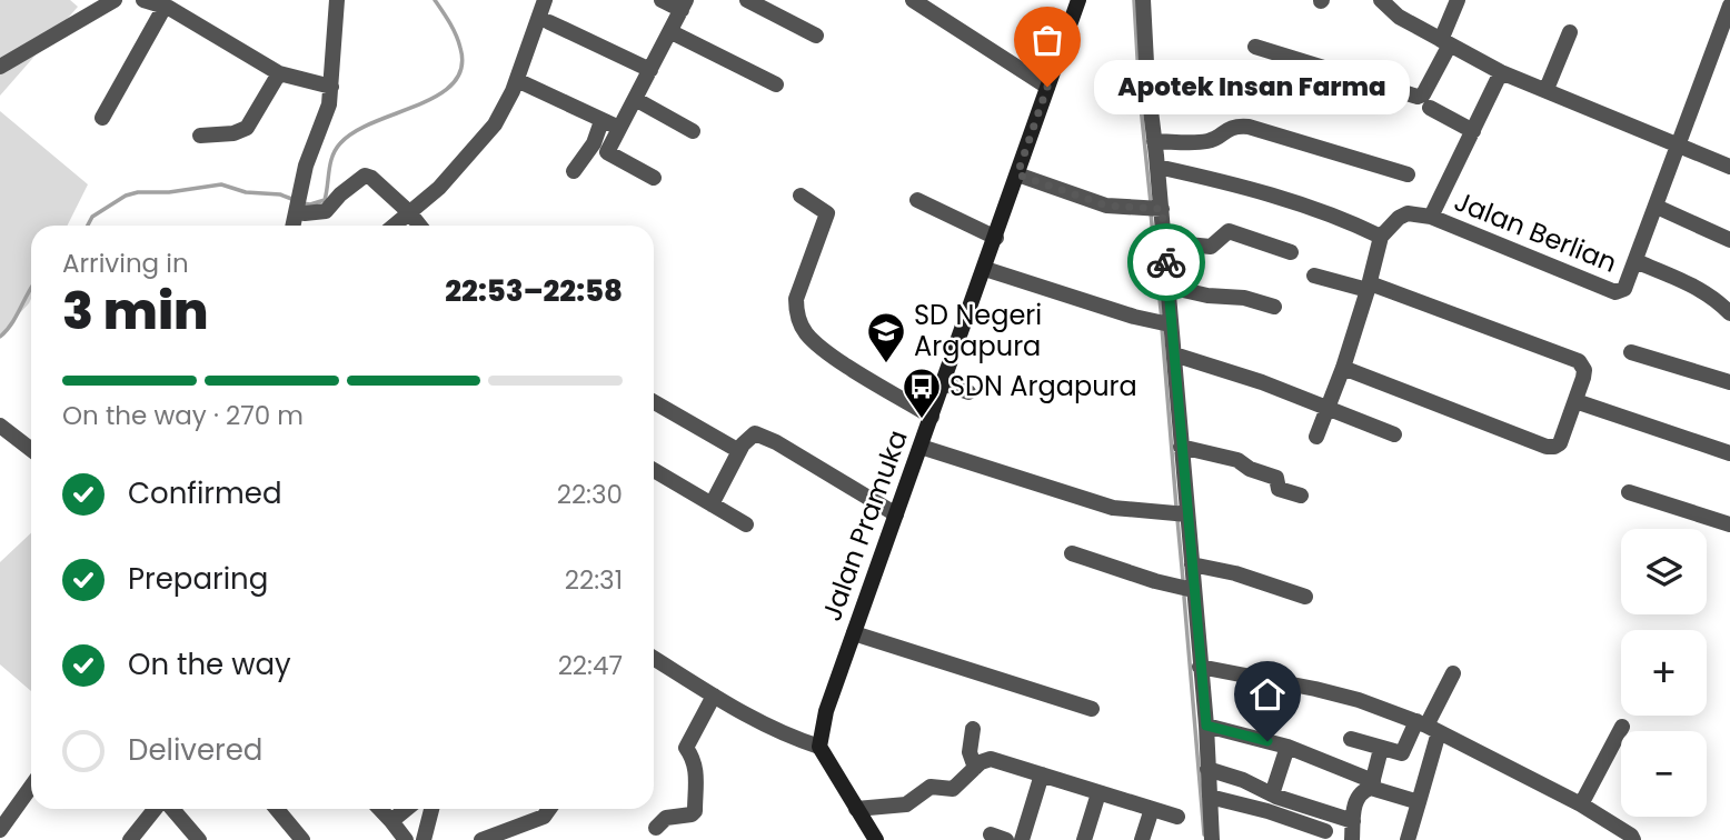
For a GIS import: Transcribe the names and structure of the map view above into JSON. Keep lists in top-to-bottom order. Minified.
{"streets":{"street":["Jalan Berlian","Jalan Pramuka"]},"places":{"other":["Apotek Insan Farma"],"school or university":["SD Negeri Argapura"],"bus stop":["SDN Argapura"]},"page":{"bubble":"Apotek Insan Farma","heading":["3 min","Arriving in","22:53–22:58"],"bar":"On the way · 270 m","list":[["Confirmed","22:30"],["Preparing","22:31"],["On the way","22:47"],"Delivered"],"map_buttons":["+","−"]}}
